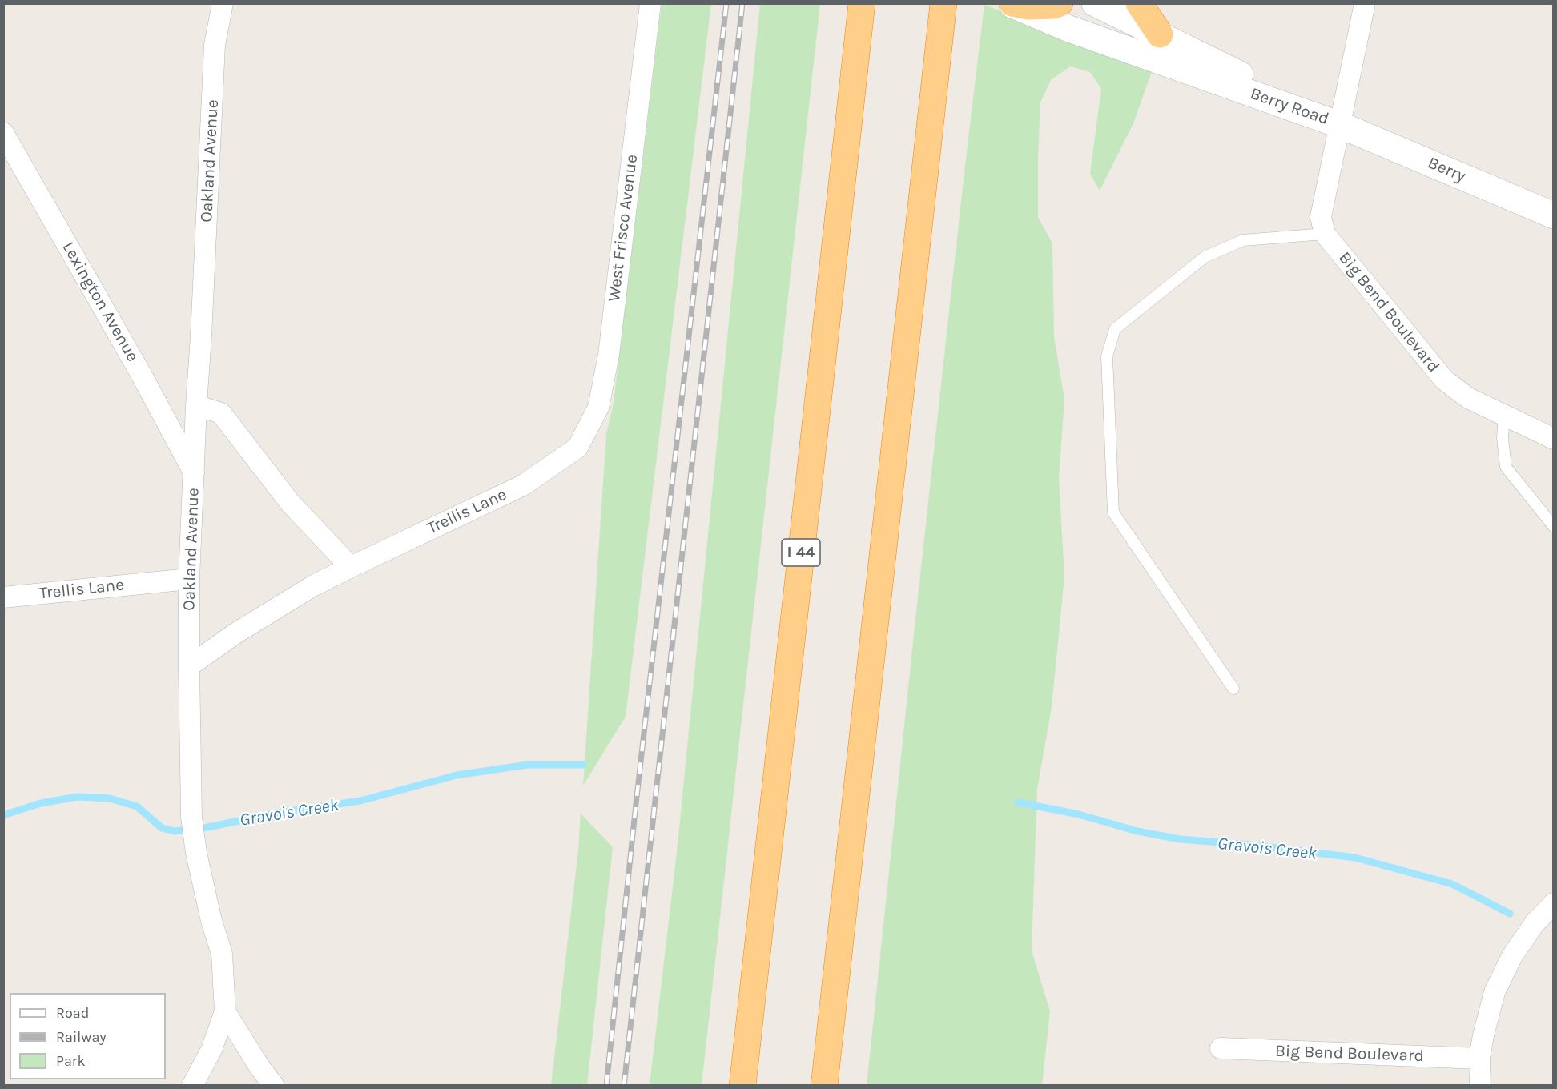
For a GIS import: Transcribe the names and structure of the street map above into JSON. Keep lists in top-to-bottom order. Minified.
{"streets":{"highway":["I 44"],"main road":["Berry Road","Berry"],"street":["Oakland Avenue","West Frisco Avenue","Lexington Avenue","Big Bend Boulevard","Trellis Lane"]},"crossings":[["Berry Road","Berry"],["Oakland Avenue","Lexington Avenue"],["Oakland Avenue","Trellis Lane"],["West Frisco Avenue","Trellis Lane"]],"water":["Gravois Creek"],"legend":["Road","Railway","Park"]}
